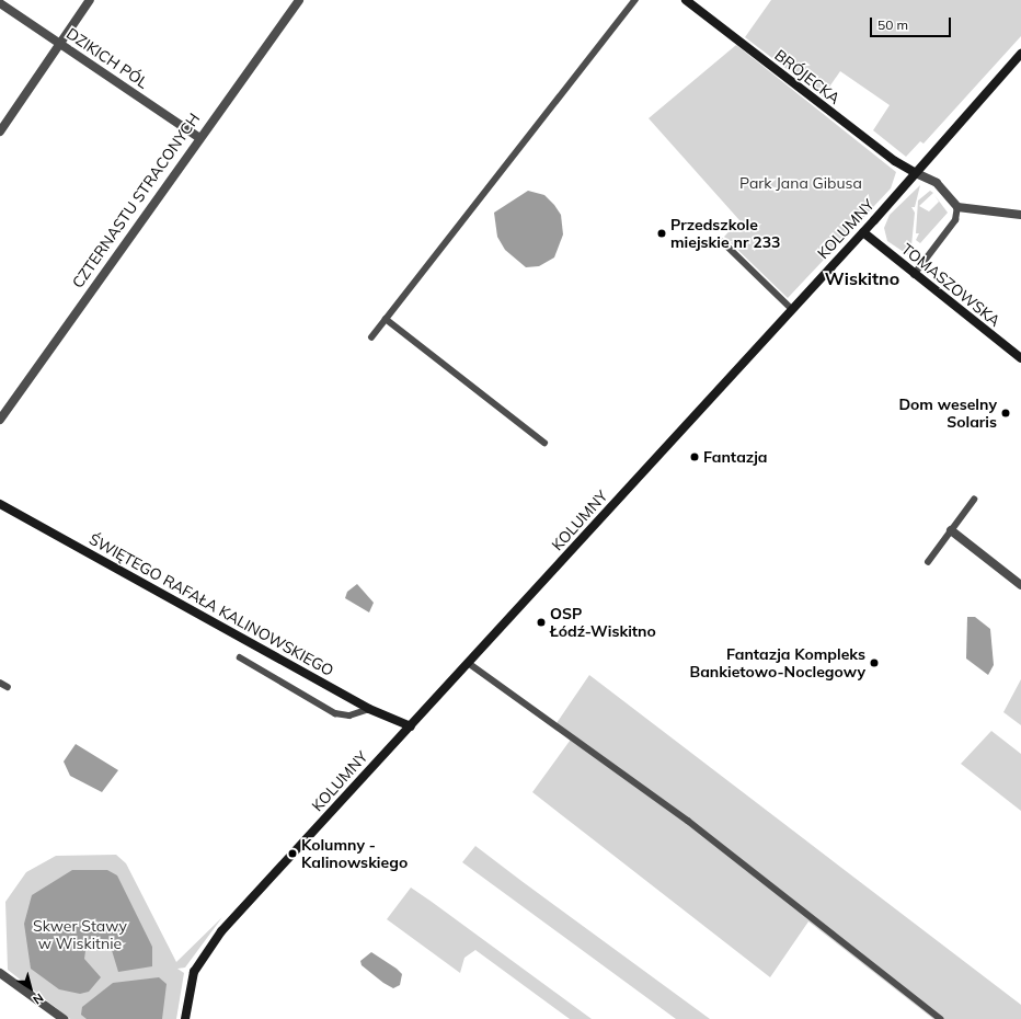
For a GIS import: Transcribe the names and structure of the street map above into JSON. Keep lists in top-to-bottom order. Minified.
{"streets":{"street":["DZIKICH PÓL","BRÓJECKA","CZTERNASTU STRACONYCH","KOLUMNY","TOMASZOWSKA","ŚWIĘTEGO RAFAŁA KALINOWSKIEGO"]},"crossings":[["DZIKICH PÓL","CZTERNASTU STRACONYCH"],["BRÓJECKA","KOLUMNY"],["KOLUMNY","TOMASZOWSKA"],["KOLUMNY","ŚWIĘTEGO RAFAŁA KALINOWSKIEGO"]],"districts":["Wiskitno"],"parks":["Park Jana Gibusa","Skwer Stawy w Wiskitnie"],"places":["Przedszkole miejskie nr 233","Dom weselny Solaris","Fantazja","OSP Łódź-Wiskitno","Fantazja Kompleks Bankietowo-Noclegowy","Kolumny - Kalinowskiego"],"scale_bar":"50 m","north":"bottom right"}
